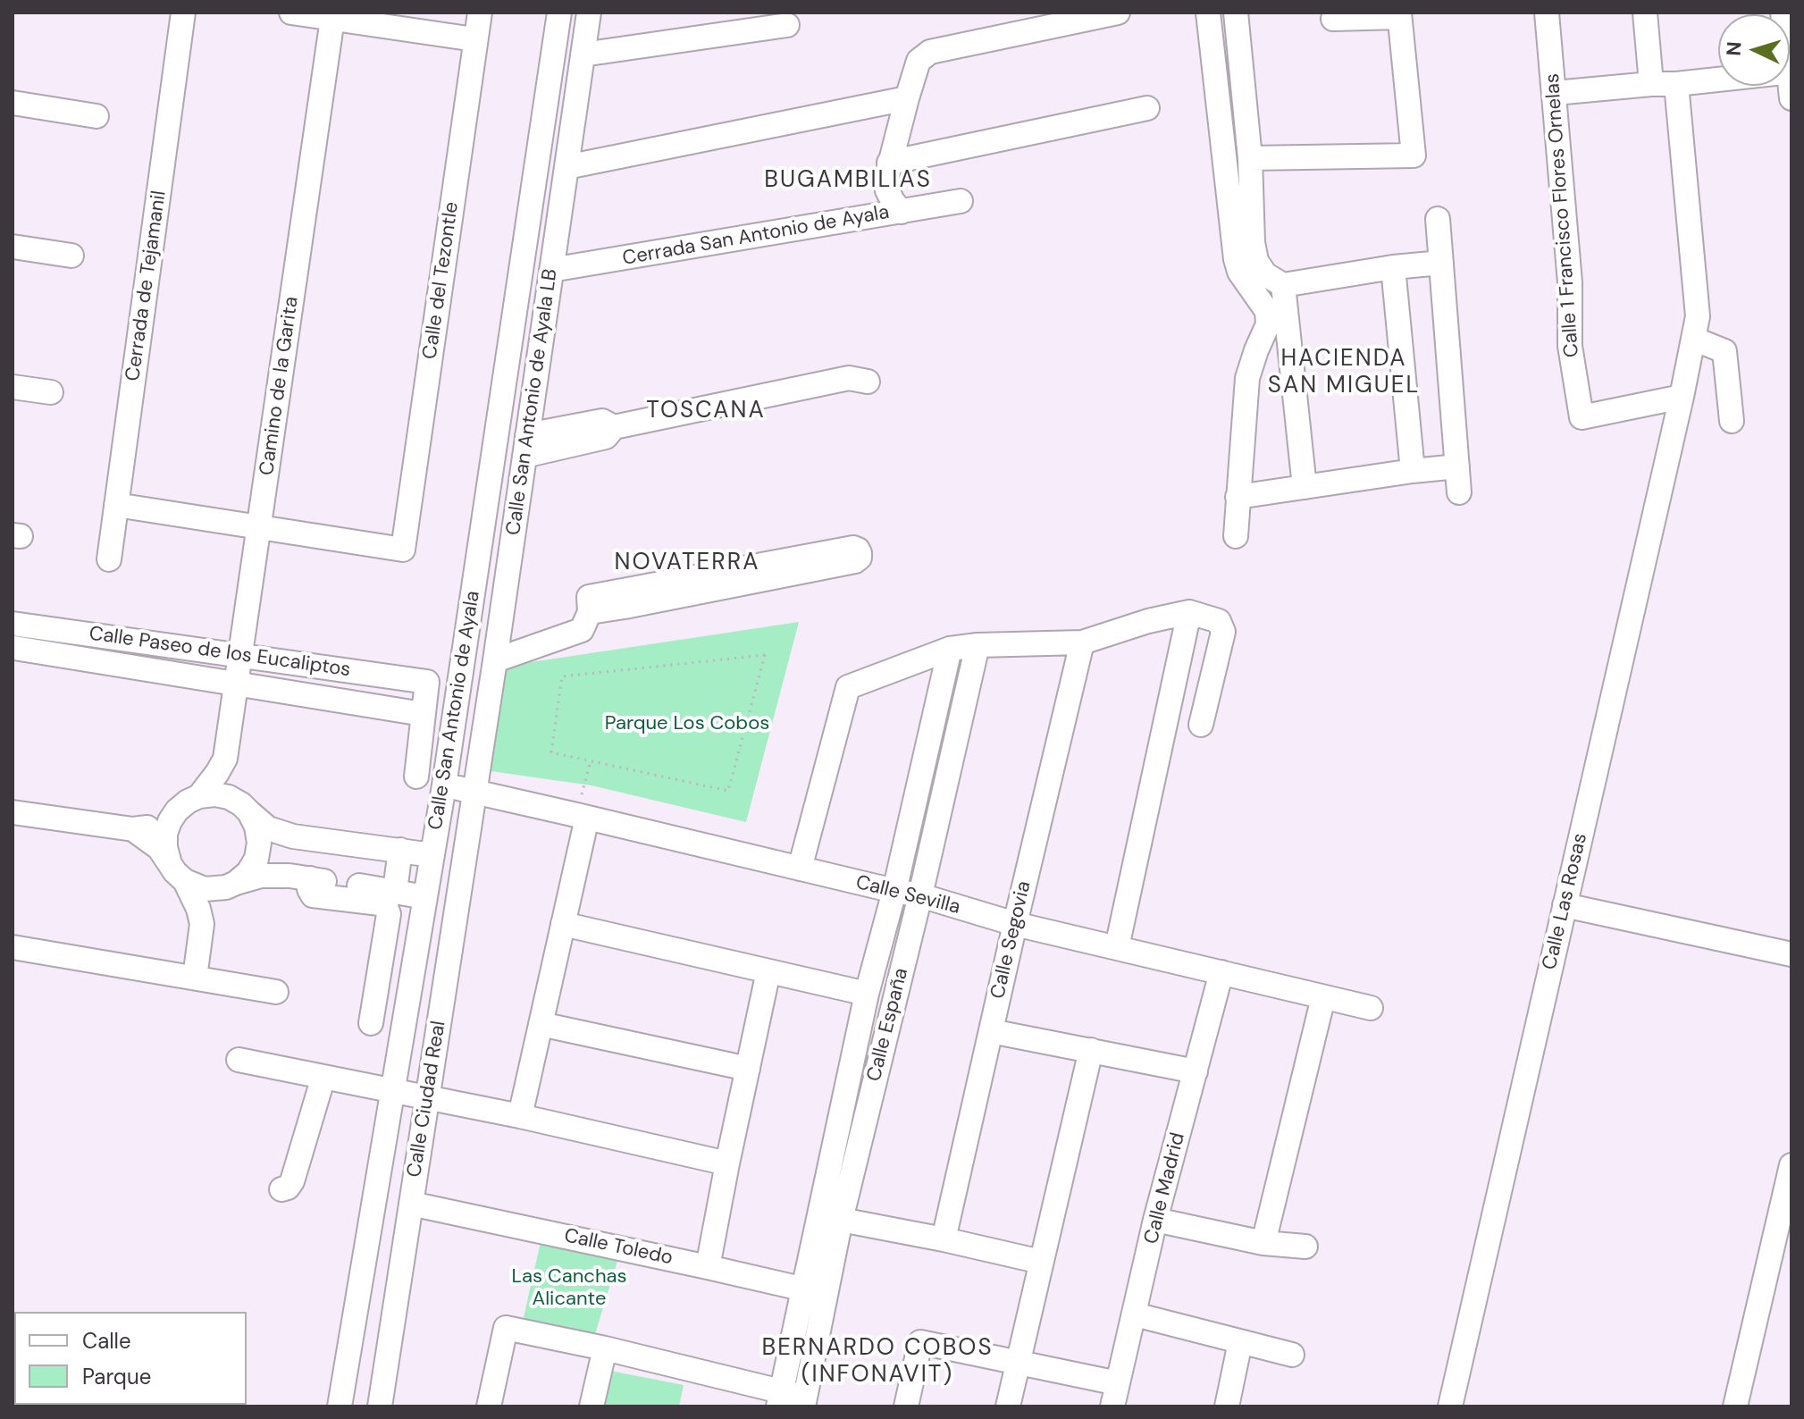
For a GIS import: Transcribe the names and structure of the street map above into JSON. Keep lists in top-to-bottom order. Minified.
{"streets":{"street":["Calle 1 Francisco Flores Ornelas","Cerrada San Antonio de Ayala","Calle del Tezontle","Cerrada de Tejamanil","Camino de la Garita","Calle San Antonio de Ayala LB","Calle Paseo de los Eucaliptos","Calle San Antonio de Ayala","Calle Sevilla","Calle Las Rosas","Calle Segovia","Calle España","Calle Ciudad Real","Calle Madrid","Calle Toledo"]},"crossings":[["Calle 1 Francisco Flores Ornelas","Calle Las Rosas"],["Cerrada San Antonio de Ayala","Calle San Antonio de Ayala LB"],["Calle del Tezontle","Camino de la Garita"],["Camino de la Garita","Calle Paseo de los Eucaliptos"],["Calle San Antonio de Ayala LB","Calle Sevilla"],["Calle San Antonio de Ayala LB","Calle Ciudad Real"],["Calle San Antonio de Ayala","Calle Sevilla"],["Calle Sevilla","Calle Segovia"],["Calle Sevilla","Calle España"],["Calle Sevilla","Calle Ciudad Real"],["Calle Sevilla","Calle Madrid"],["Calle España","Calle Toledo"],["Calle Ciudad Real","Calle Toledo"]],"districts":["BUGAMBILIAS","HACIENDA SAN MIGUEL","TOSCANA","NOVATERRA","BERNARDO COBOS (INFONAVIT)"],"parks":["Parque Los Cobos","Las Canchas Alicante"],"legend":["Calle","Parque"],"north":"left"}
